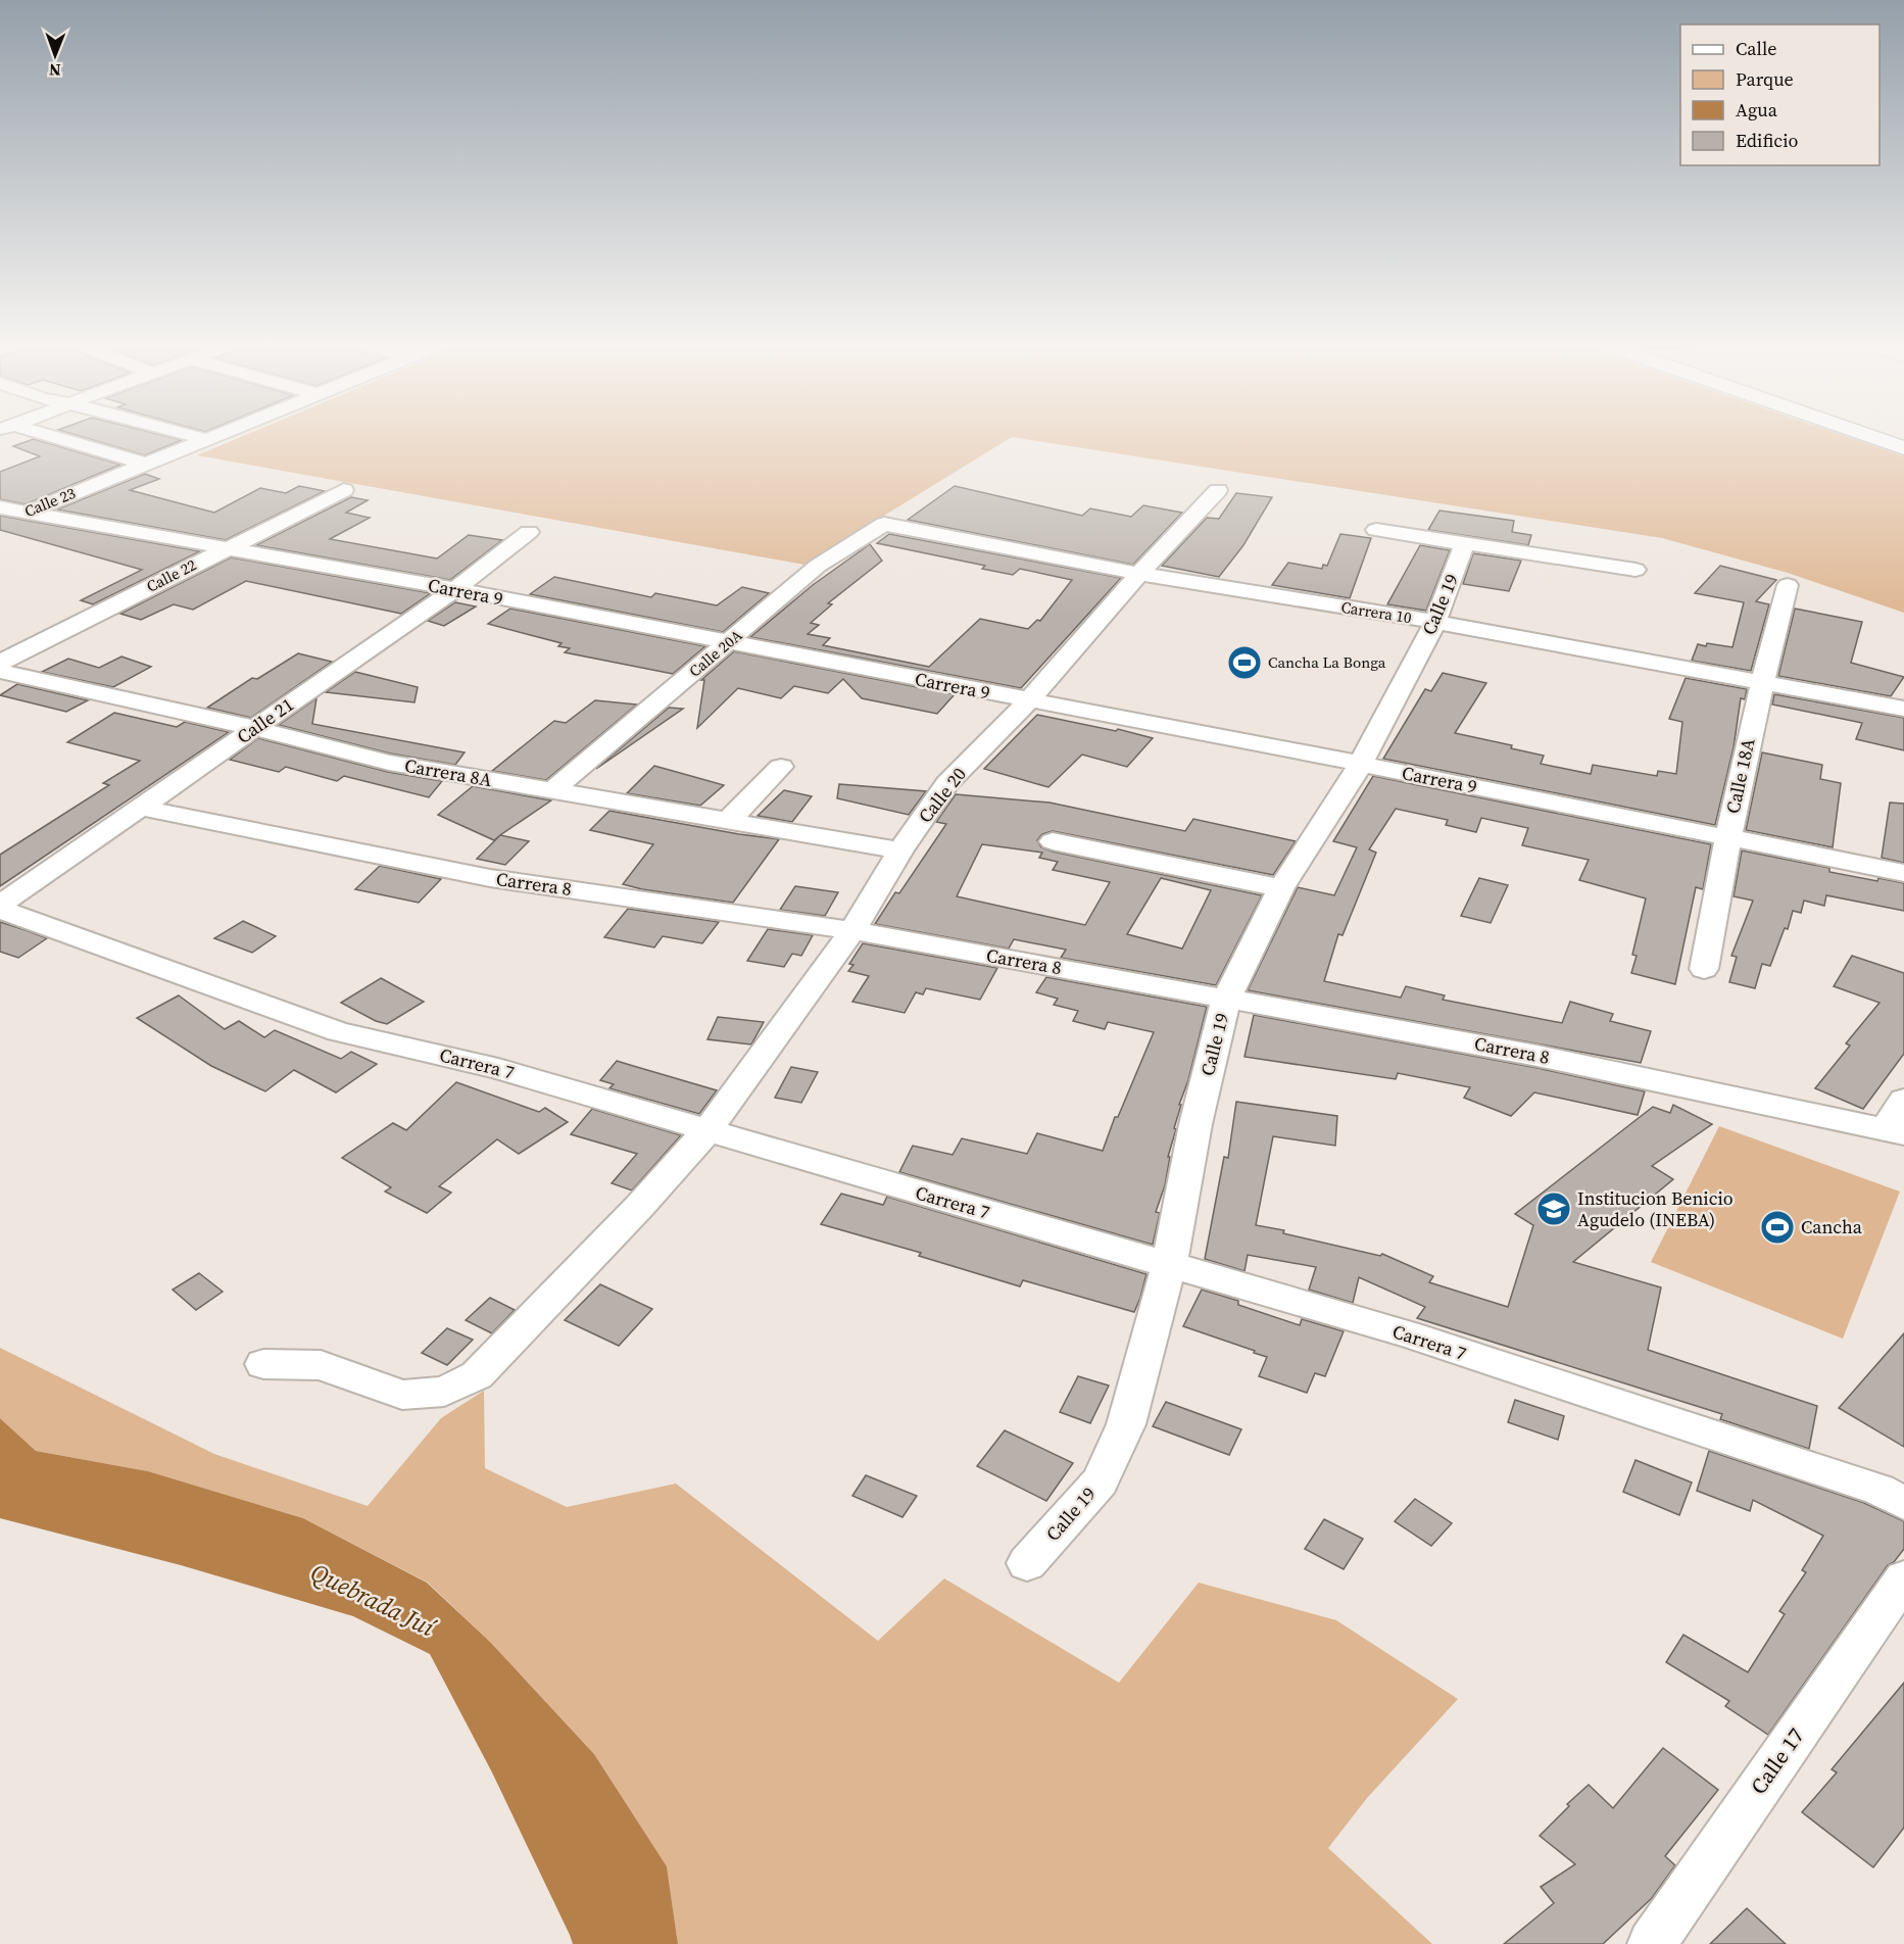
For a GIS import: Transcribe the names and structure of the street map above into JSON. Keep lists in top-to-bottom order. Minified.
{"streets":{"street":["Calle 23","Calle 22","Carrera 9","Calle 19","Carrera 10","Calle 20A","Calle 21","Carrera 8A","Calle 18A","Calle 20","Carrera 8","Carrera 7","Calle 17"]},"crossings":[["Calle 23","Carrera 9"],["Calle 22","Carrera 9"],["Carrera 9","Calle 19"],["Carrera 9","Calle 20A"],["Carrera 9","Calle 21"],["Carrera 9","Calle 18A"],["Carrera 9","Calle 20"],["Calle 19","Carrera 10"],["Calle 19","Carrera 8"],["Calle 19","Carrera 7"],["Carrera 10","Calle 20A"],["Carrera 10","Calle 18A"],["Carrera 10","Calle 20"],["Calle 20A","Carrera 8A"],["Calle 21","Carrera 8A"],["Calle 21","Carrera 8"],["Calle 21","Carrera 7"],["Carrera 8A","Calle 20"],["Calle 20","Carrera 8"],["Calle 20","Carrera 7"]],"water":["Quebrada Juí"],"places":{"sports":["Cancha La Bonga","Cancha"],"school or university":["Institucion Benicio Agudelo (INEBA)"]},"legend":["Calle","Parque","Agua","Edificio"],"north":"bottom"}
